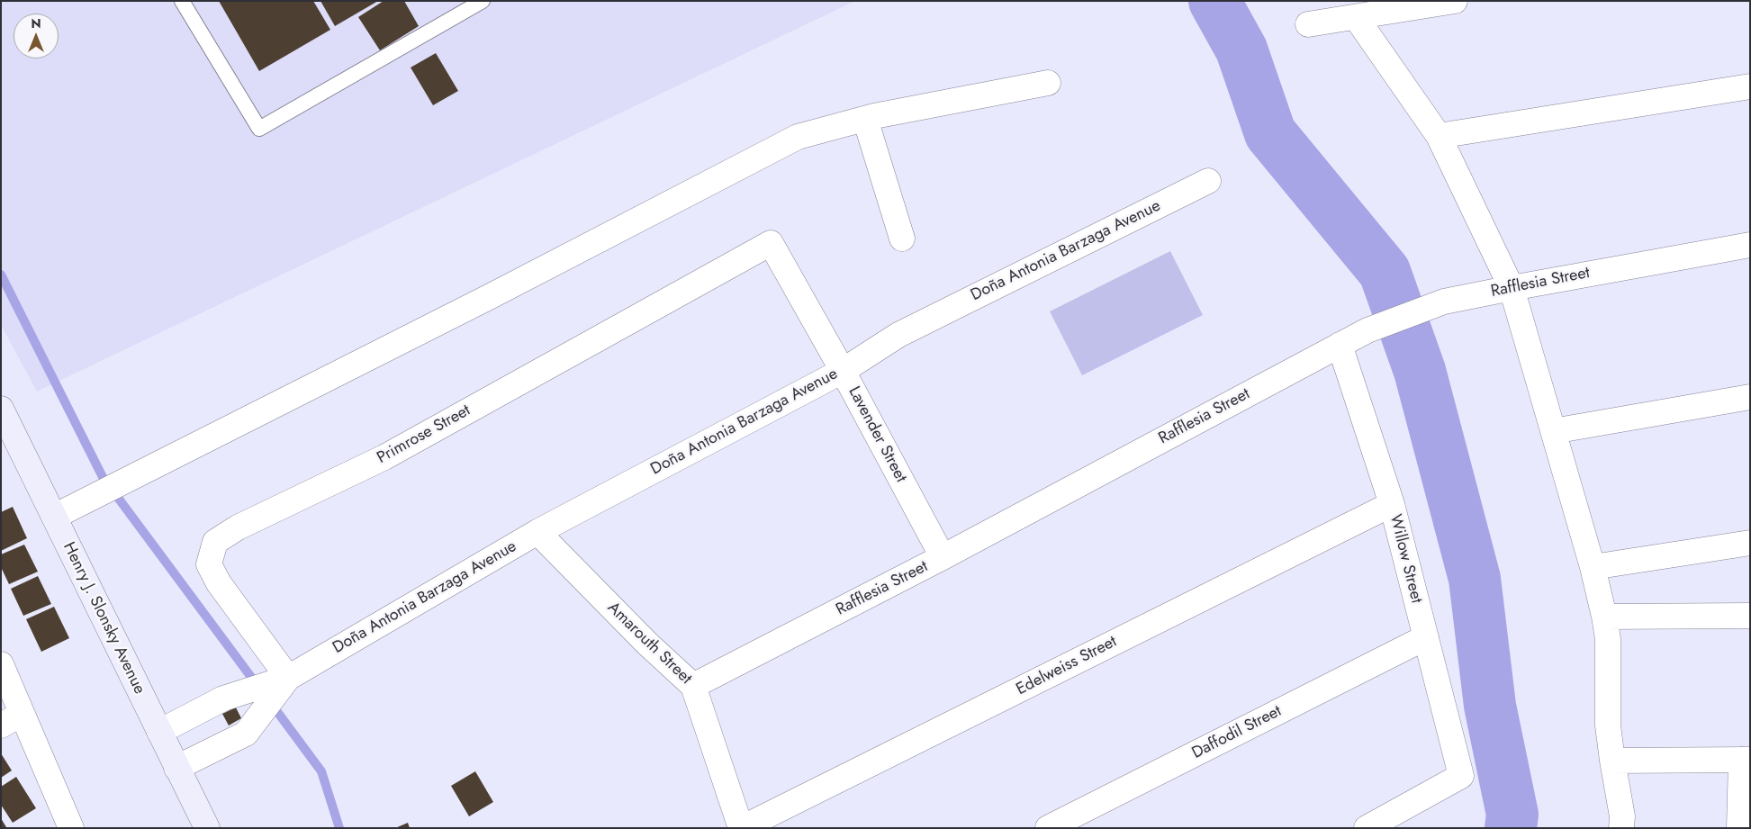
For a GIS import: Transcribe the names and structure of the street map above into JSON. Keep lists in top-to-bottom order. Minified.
{"streets":{"street":["Doña Antonia Barzaga Avenue","Rafflesia Street","Primrose Street","Lavender Street","Willow Street","Henry J. Slonsky Avenue","Amarouth Street","Edelweiss Street","Daffodil Street"]},"crossings":[["Doña Antonia Barzaga Avenue","Primrose Street"],["Doña Antonia Barzaga Avenue","Lavender Street"],["Doña Antonia Barzaga Avenue","Henry J. Slonsky Avenue"],["Doña Antonia Barzaga Avenue","Amarouth Street"],["Rafflesia Street","Lavender Street"],["Rafflesia Street","Willow Street"],["Rafflesia Street","Amarouth Street"],["Primrose Street","Lavender Street"],["Willow Street","Edelweiss Street"],["Willow Street","Daffodil Street"],["Amarouth Street","Edelweiss Street"]],"north":"top"}
